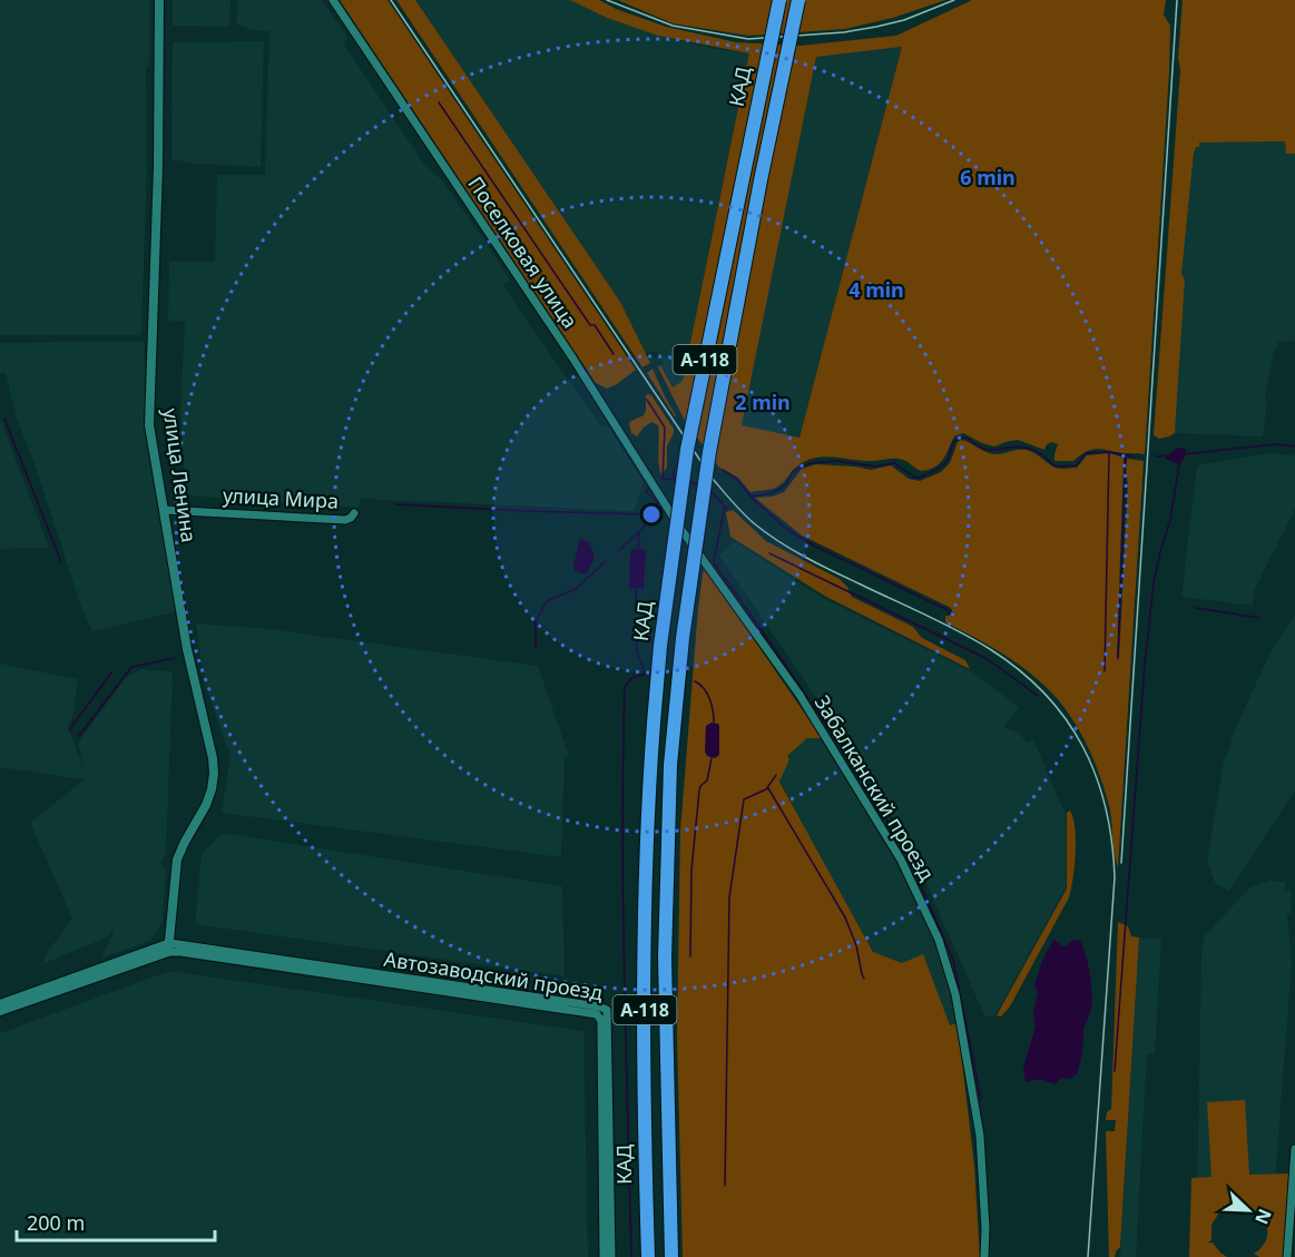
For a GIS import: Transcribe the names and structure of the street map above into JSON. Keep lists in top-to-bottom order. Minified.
{"streets":{"highway":["КАД","А-118"],"street":["Поселковая улица","улица Ленина","улица Мира","Забалканский проезд","Автозаводский проезд"]},"crossings":[["Поселковая улица","Забалканский проезд"],["улица Ленина","улица Мира"],["улица Ленина","Автозаводский проезд"]],"scale_bar":"200 m","north":"bottom right","rings":["6 min","4 min","2 min"]}
